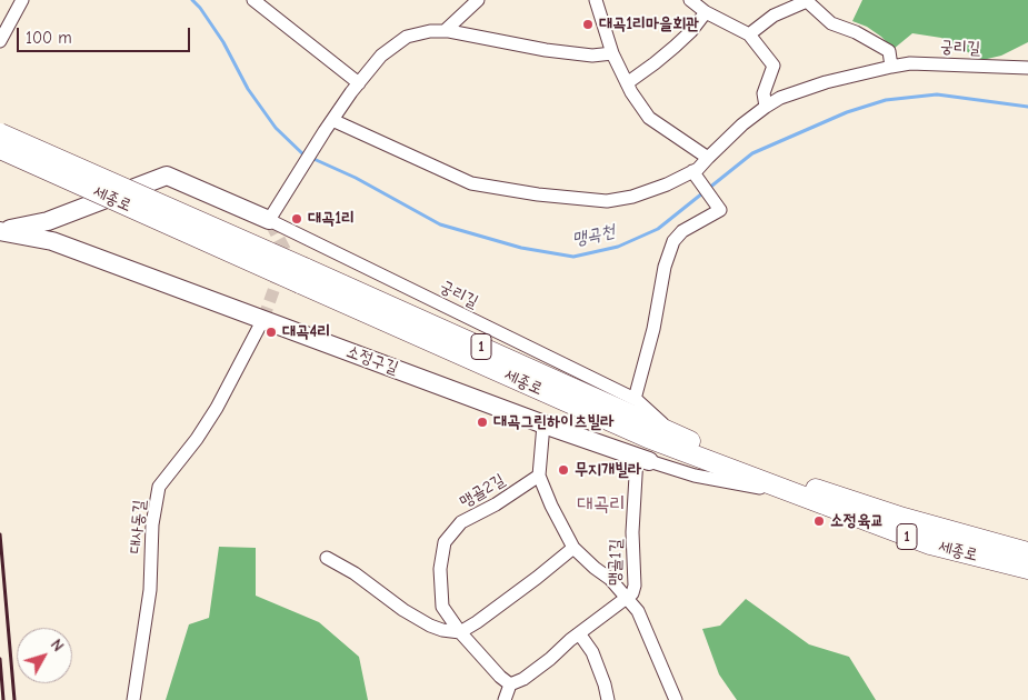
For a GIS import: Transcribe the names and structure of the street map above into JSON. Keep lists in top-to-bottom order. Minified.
{"streets":{"main road":["세종로","1"],"street":["궁리길","소정구길","맹골2길","대사동길","맹골1길"]},"crossings":[["궁리길","세종로"],["소정구길","대사동길"],["소정구길","맹골1길"],["맹골2길","맹골1길"]],"districts":["대곡리"],"water":["맹곡천"],"places":["대곡1리마을회관","대곡1리","대곡4리","대곡그린하이츠빌라","무지개빌라","소정육교"],"scale_bar":"100 m","north":"top right"}
